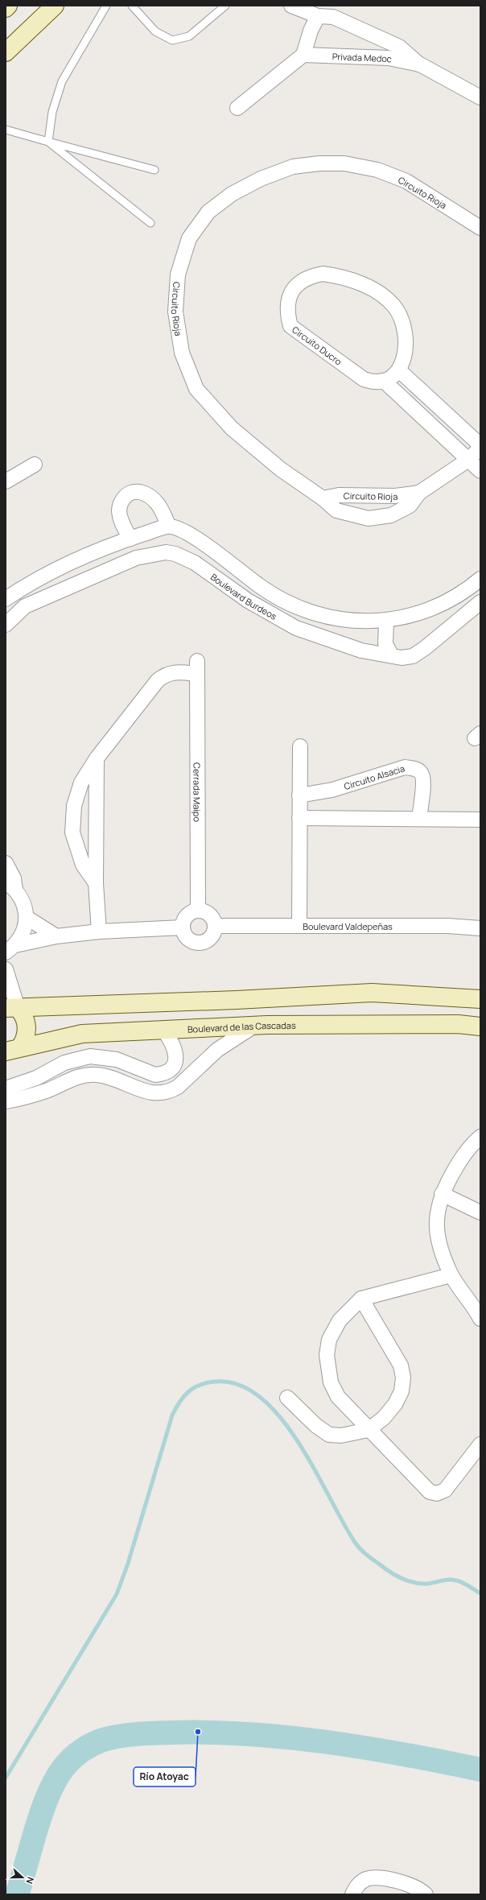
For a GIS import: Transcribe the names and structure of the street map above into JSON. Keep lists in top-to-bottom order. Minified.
{"streets":{"main road":["Boulevard de las Cascadas"],"street":["Privada Medoc","Circuito Rioja","Circuito Ducro","Boulevard Burdeos","Circuito Alsacia","Cerrada Maipo","Boulevard Valdepeñas"]},"crossings":[["Cerrada Maipo","Boulevard Valdepeñas"]],"places":["Río Atoyac"],"north":"right"}
